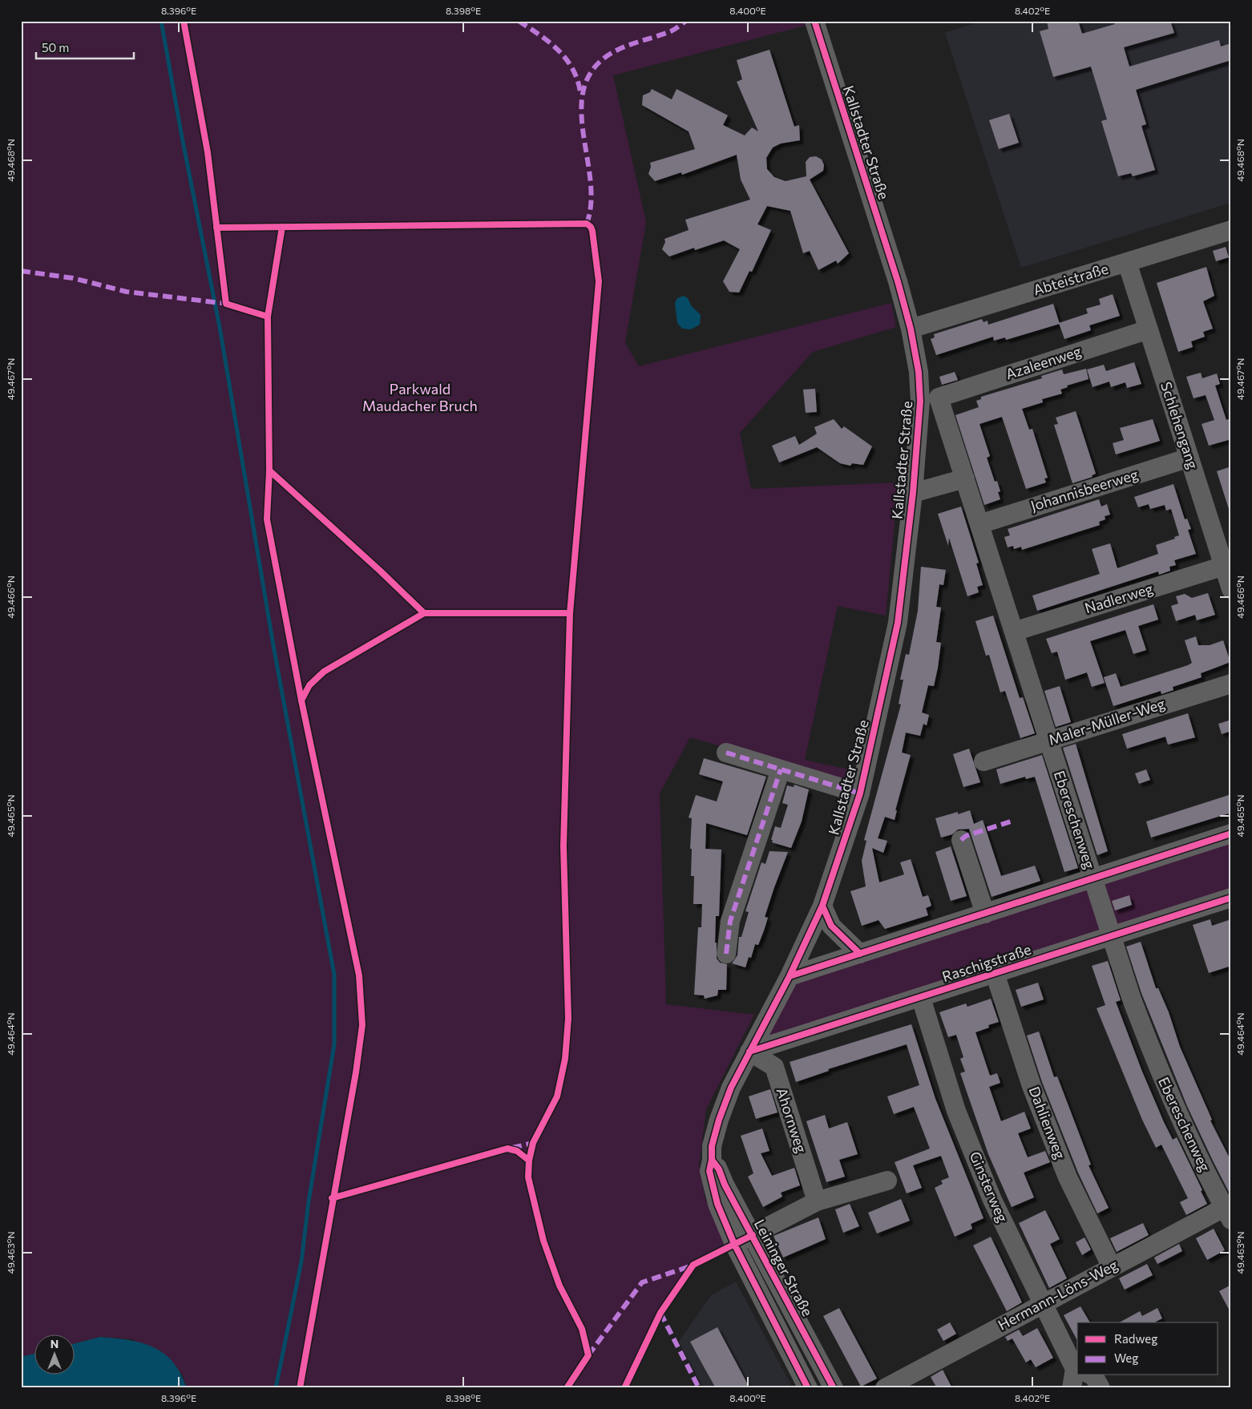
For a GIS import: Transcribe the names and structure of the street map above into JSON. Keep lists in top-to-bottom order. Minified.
{"streets":{"street":["Kallstadter Straße","Abteistraße","Azaleenweg","Schlehengang","Johannisbeerweg","Nadlerweg","Maler-Müller-Weg","Ebereschenweg","Raschigstraße","Ahornweg","Dahlienweg","Ginsterweg","Leininger Straße","Hermann-Löns-Weg"]},"crossings":[["Kallstadter Straße","Abteistraße"],["Abteistraße","Schlehengang"],["Azaleenweg","Schlehengang"],["Azaleenweg","Ebereschenweg"],["Schlehengang","Johannisbeerweg"],["Schlehengang","Nadlerweg"],["Johannisbeerweg","Ebereschenweg"],["Nadlerweg","Ebereschenweg"],["Maler-Müller-Weg","Ebereschenweg"],["Ebereschenweg","Raschigstraße"],["Ebereschenweg","Hermann-Löns-Weg"],["Raschigstraße","Ahornweg"],["Raschigstraße","Dahlienweg"],["Raschigstraße","Ginsterweg"],["Dahlienweg","Hermann-Löns-Weg"],["Ginsterweg","Hermann-Löns-Weg"]],"parks":["Parkwald Maudacher Bruch"],"legend":["Radweg","Weg"],"scale_bar":"50 m","north":"top","coordinates":["8.396°E","8.398°E","8.400°E","8.402°E","49.468°N","49.467°N","49.466°N","49.465°N","49.464°N","49.463°N"]}
